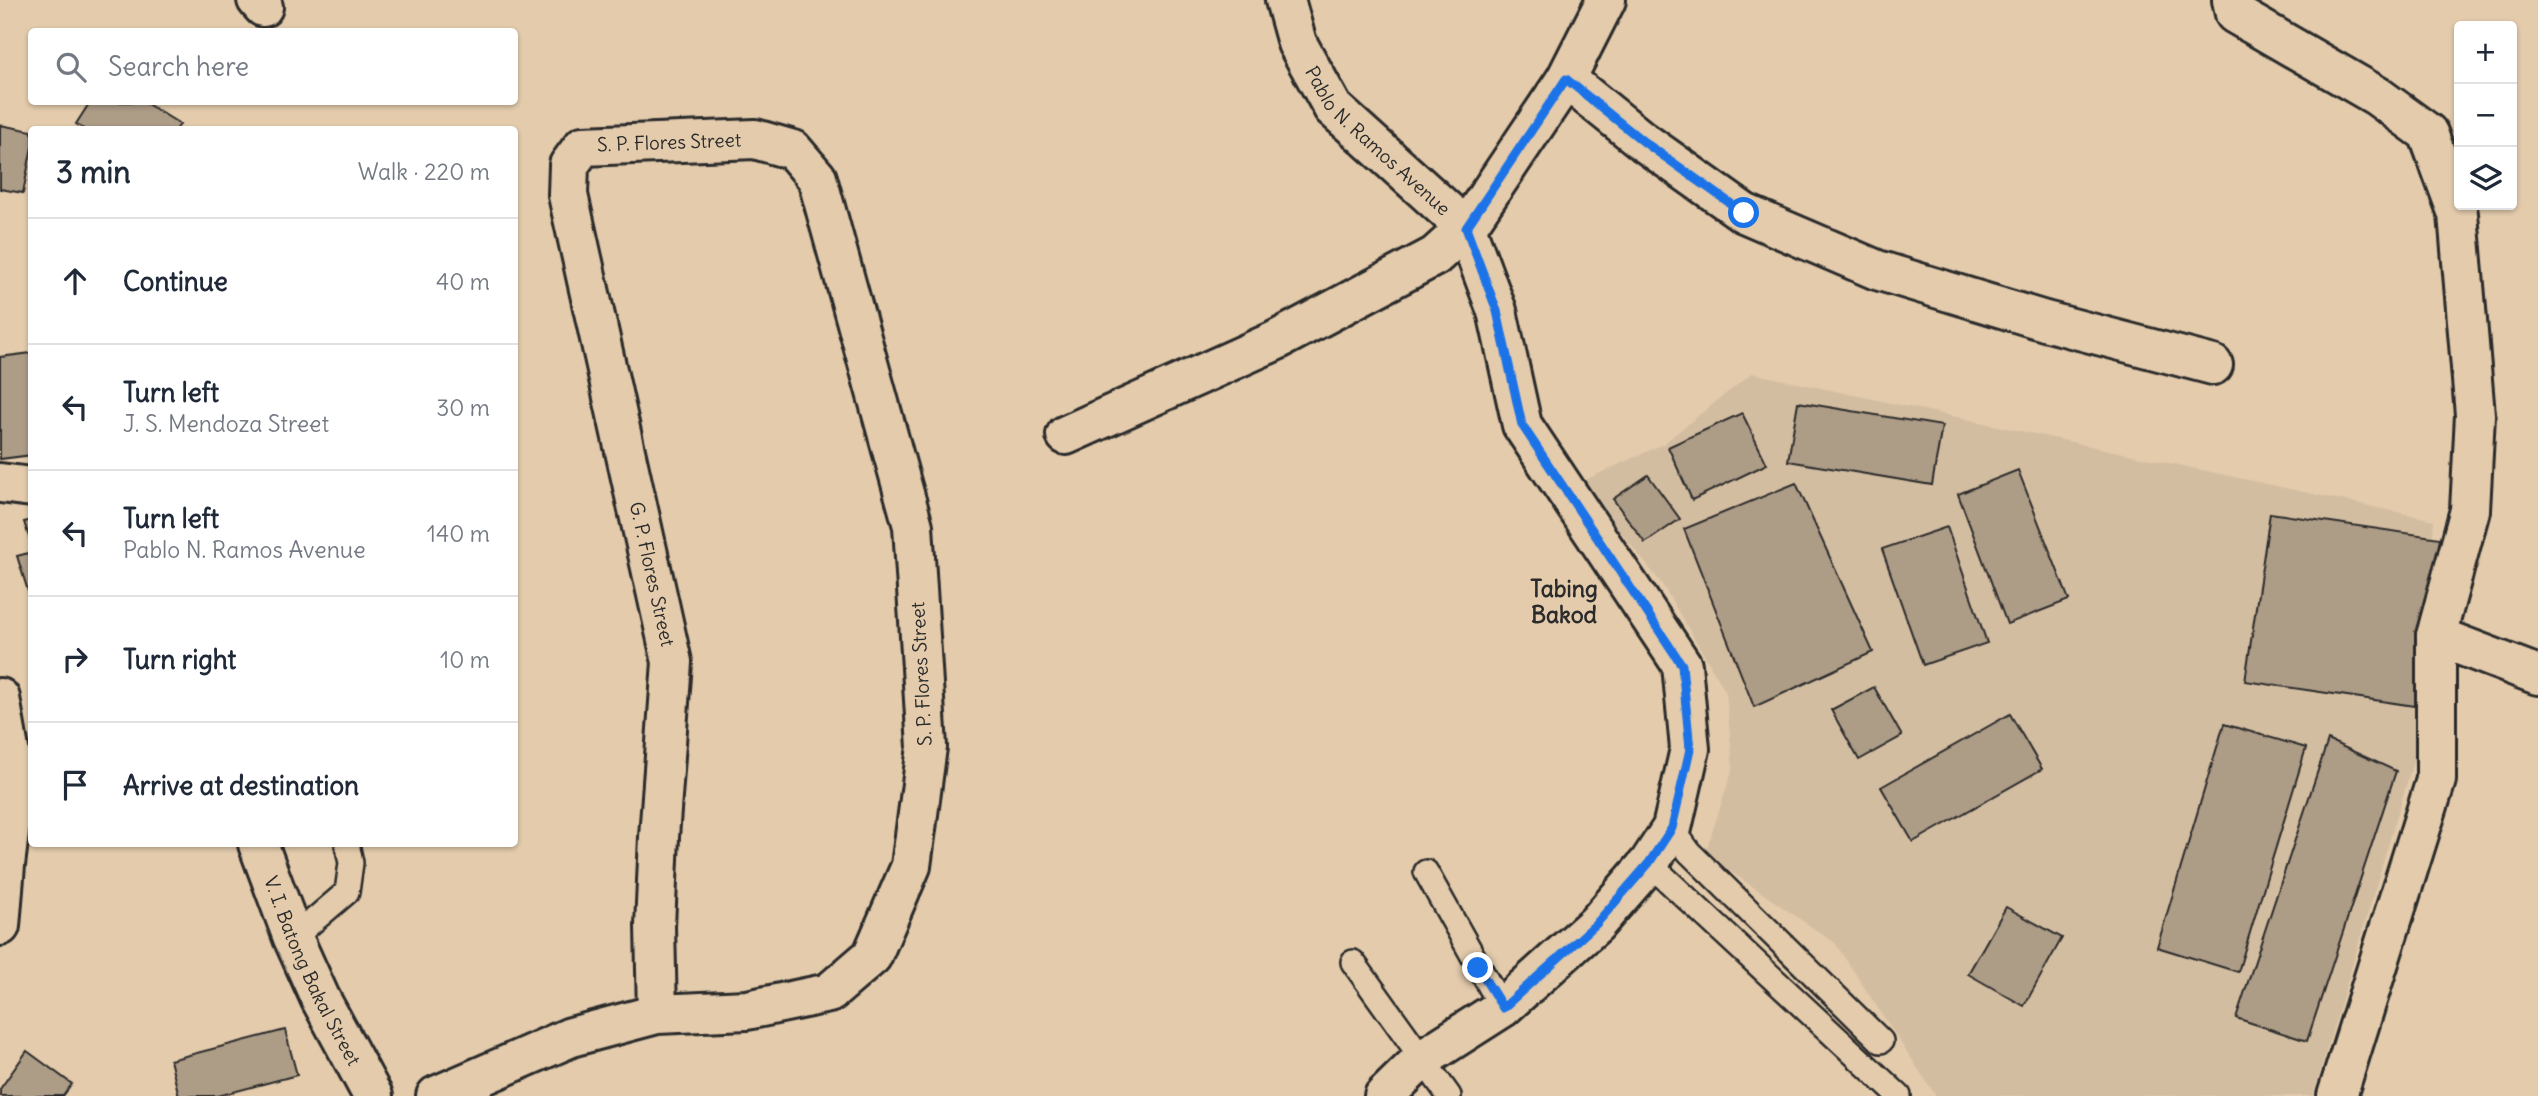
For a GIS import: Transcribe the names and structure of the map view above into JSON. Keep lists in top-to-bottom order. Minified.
{"streets":{"street":["Pablo N. Ramos Avenue","S. P. Flores Street","G. P. Flores Street","V. I. Batong Bakal Street"]},"crossings":[["S. P. Flores Street","G. P. Flores Street"]],"districts":["Tabing Bakod"],"page":{"map_buttons":["+","−"],"search":"Search here","heading":["3 min","Walk · 220 m"],"list":[["Continue","40 m"],["Turn left","J. S. Mendoza Street","30 m"],["Turn left","Pablo N. Ramos Avenue","140 m"],["Turn right","10 m"],"Arrive at destination"]}}
